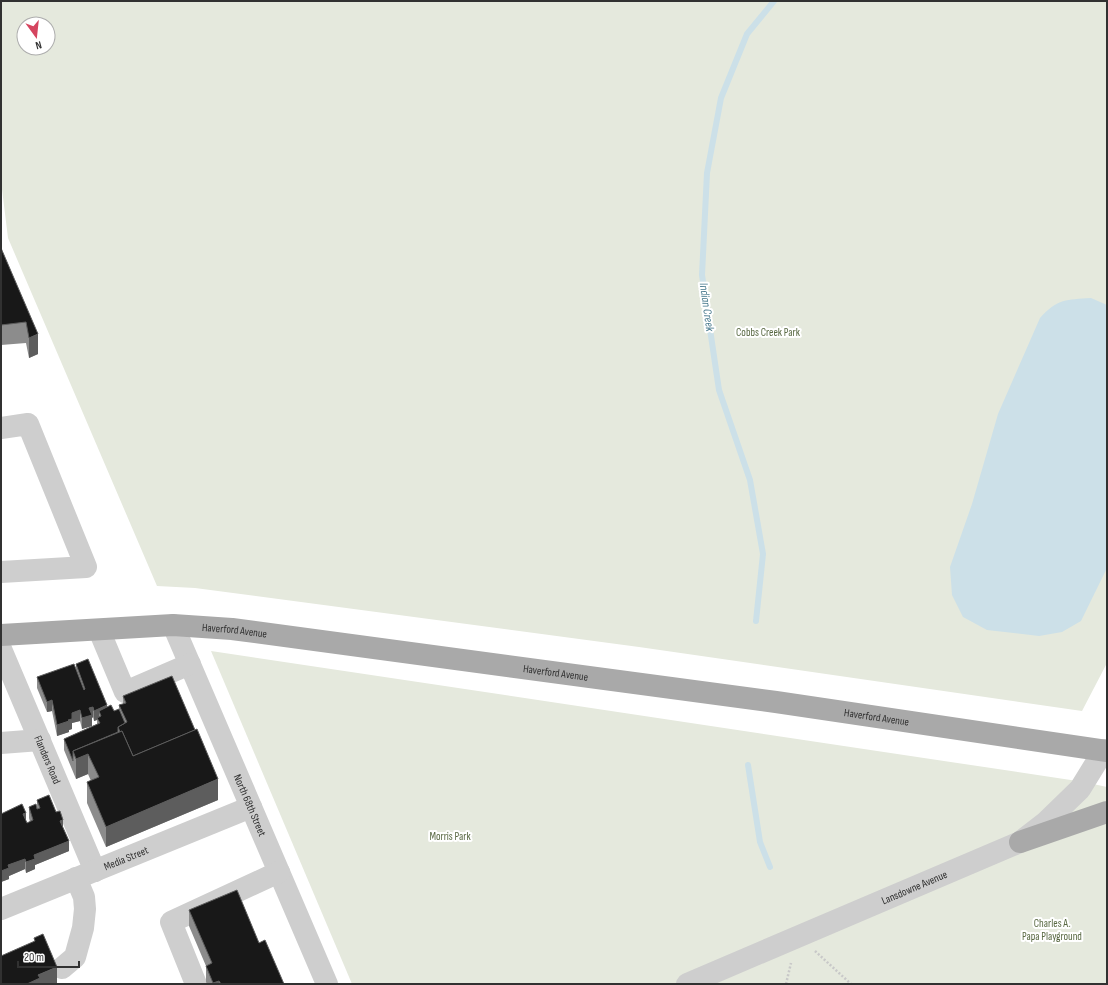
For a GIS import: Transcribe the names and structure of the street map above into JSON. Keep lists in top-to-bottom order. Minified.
{"streets":{"main road":["Haverford Avenue"],"street":["Flanders Road","North 68th Street","Media Street","Lansdowne Avenue"]},"crossings":[["Haverford Avenue","North 68th Street"],["Haverford Avenue","Lansdowne Avenue"],["Flanders Road","Media Street"],["North 68th Street","Media Street"]],"water":["Indian Creek"],"parks":["Cobbs Creek Park","Morris Park","Charles A. Papa Playground"],"scale_bar":"20 m","north":"bottom"}
